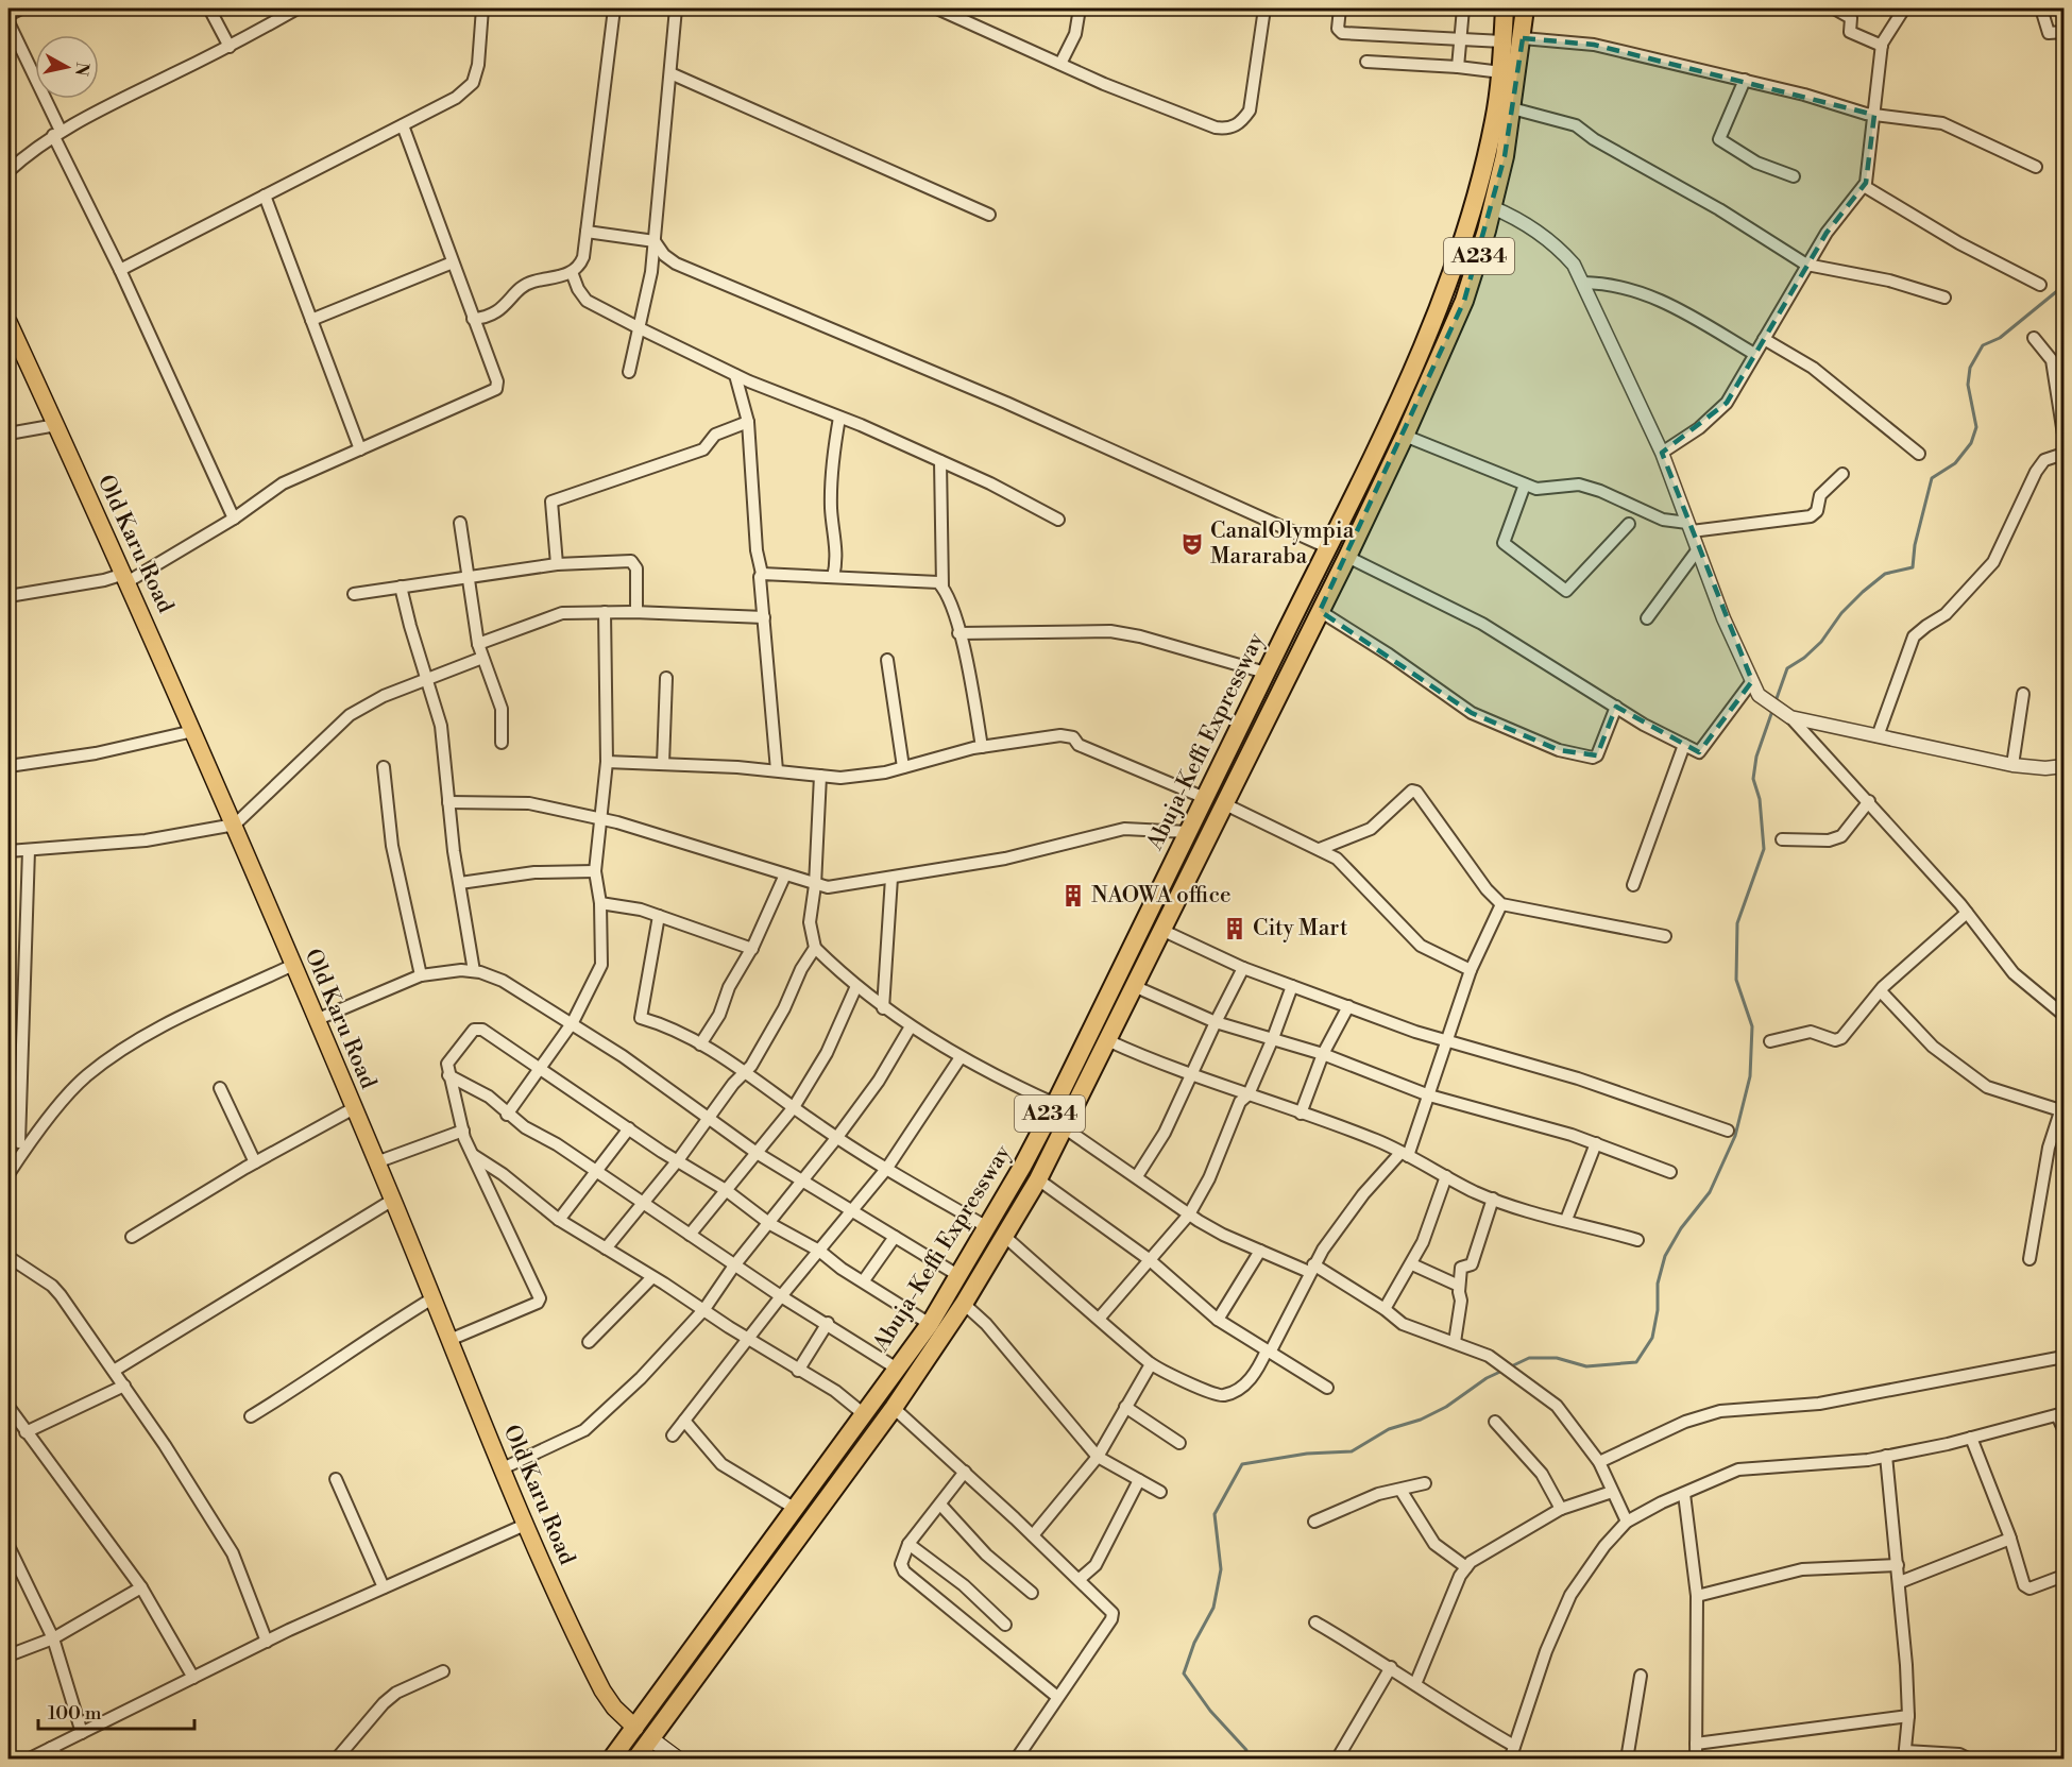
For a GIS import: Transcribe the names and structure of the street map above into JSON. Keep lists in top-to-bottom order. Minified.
{"streets":{"highway":["A234","Abuja-Keffi Expressway"],"main road":["Old Karu Road"]},"crossings":[["Old Karu Road","Abuja-Keffi Expressway"]],"places":{"theatre":["CanalOlympia Mararaba"],"building":["NAOWA office","City Mart"]},"scale_bar":"100 m","north":"right"}
